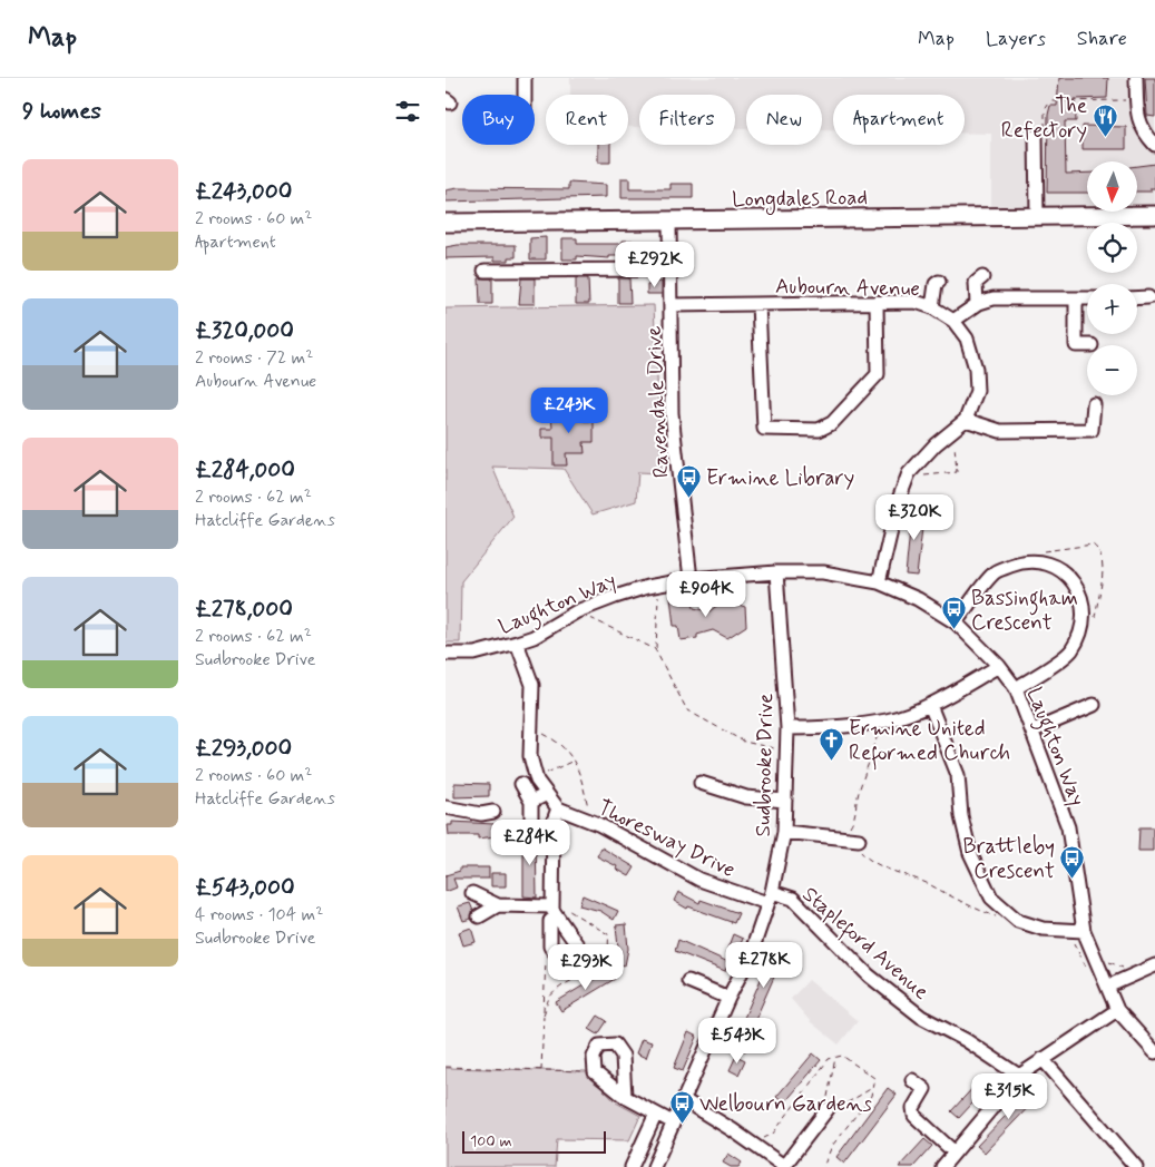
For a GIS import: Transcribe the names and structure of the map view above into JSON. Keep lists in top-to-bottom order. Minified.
{"streets":{"main road":["Longdales Road"],"street":["Aubourn Avenue","Ravendale Drive","Laughton Way","Sudbrooke Drive","Thoresway Drive","Stapleford Avenue"]},"crossings":[["Longdales Road","Ravendale Drive"],["Aubourn Avenue","Ravendale Drive"],["Ravendale Drive","Laughton Way"],["Laughton Way","Sudbrooke Drive"],["Sudbrooke Drive","Thoresway Drive"],["Sudbrooke Drive","Stapleford Avenue"],["Thoresway Drive","Stapleford Avenue"]],"places":{"restaurant":["The Refectory"],"bus stop":["Ermine Library","Bassingham Crescent","Brattleby Crescent","Welbourn Gardens"],"church":["Ermine United Reformed Church"]},"scale_bar":"100 m","north":"bottom","page":{"header":"Map","nav":["Map","Layers","Share"],"heading":"9 homes","chip":["Buy","Rent","Filters","New","Apartment"],"list":[{"name":"£243,000","note":"2 rooms · 60 m² · Apartment"},{"name":"£320,000","note":"2 rooms · 72 m² · Aubourn Avenue"},{"name":"£284,000","note":"2 rooms · 62 m² · Hatcliffe Gardens"},{"name":"£278,000","note":"2 rooms · 62 m² · Sudbrooke Drive"},{"name":"£293,000","note":"2 rooms · 60 m² · Hatcliffe Gardens"},{"name":"£543,000","note":"4 rooms · 104 m² · Sudbrooke Drive"}],"map_buttons":["+","−"],"price":["£292K","£243K","£320K","£904K","£284K","£278K","£293K","£543K","£315K"],"scale":"100 m"}}
